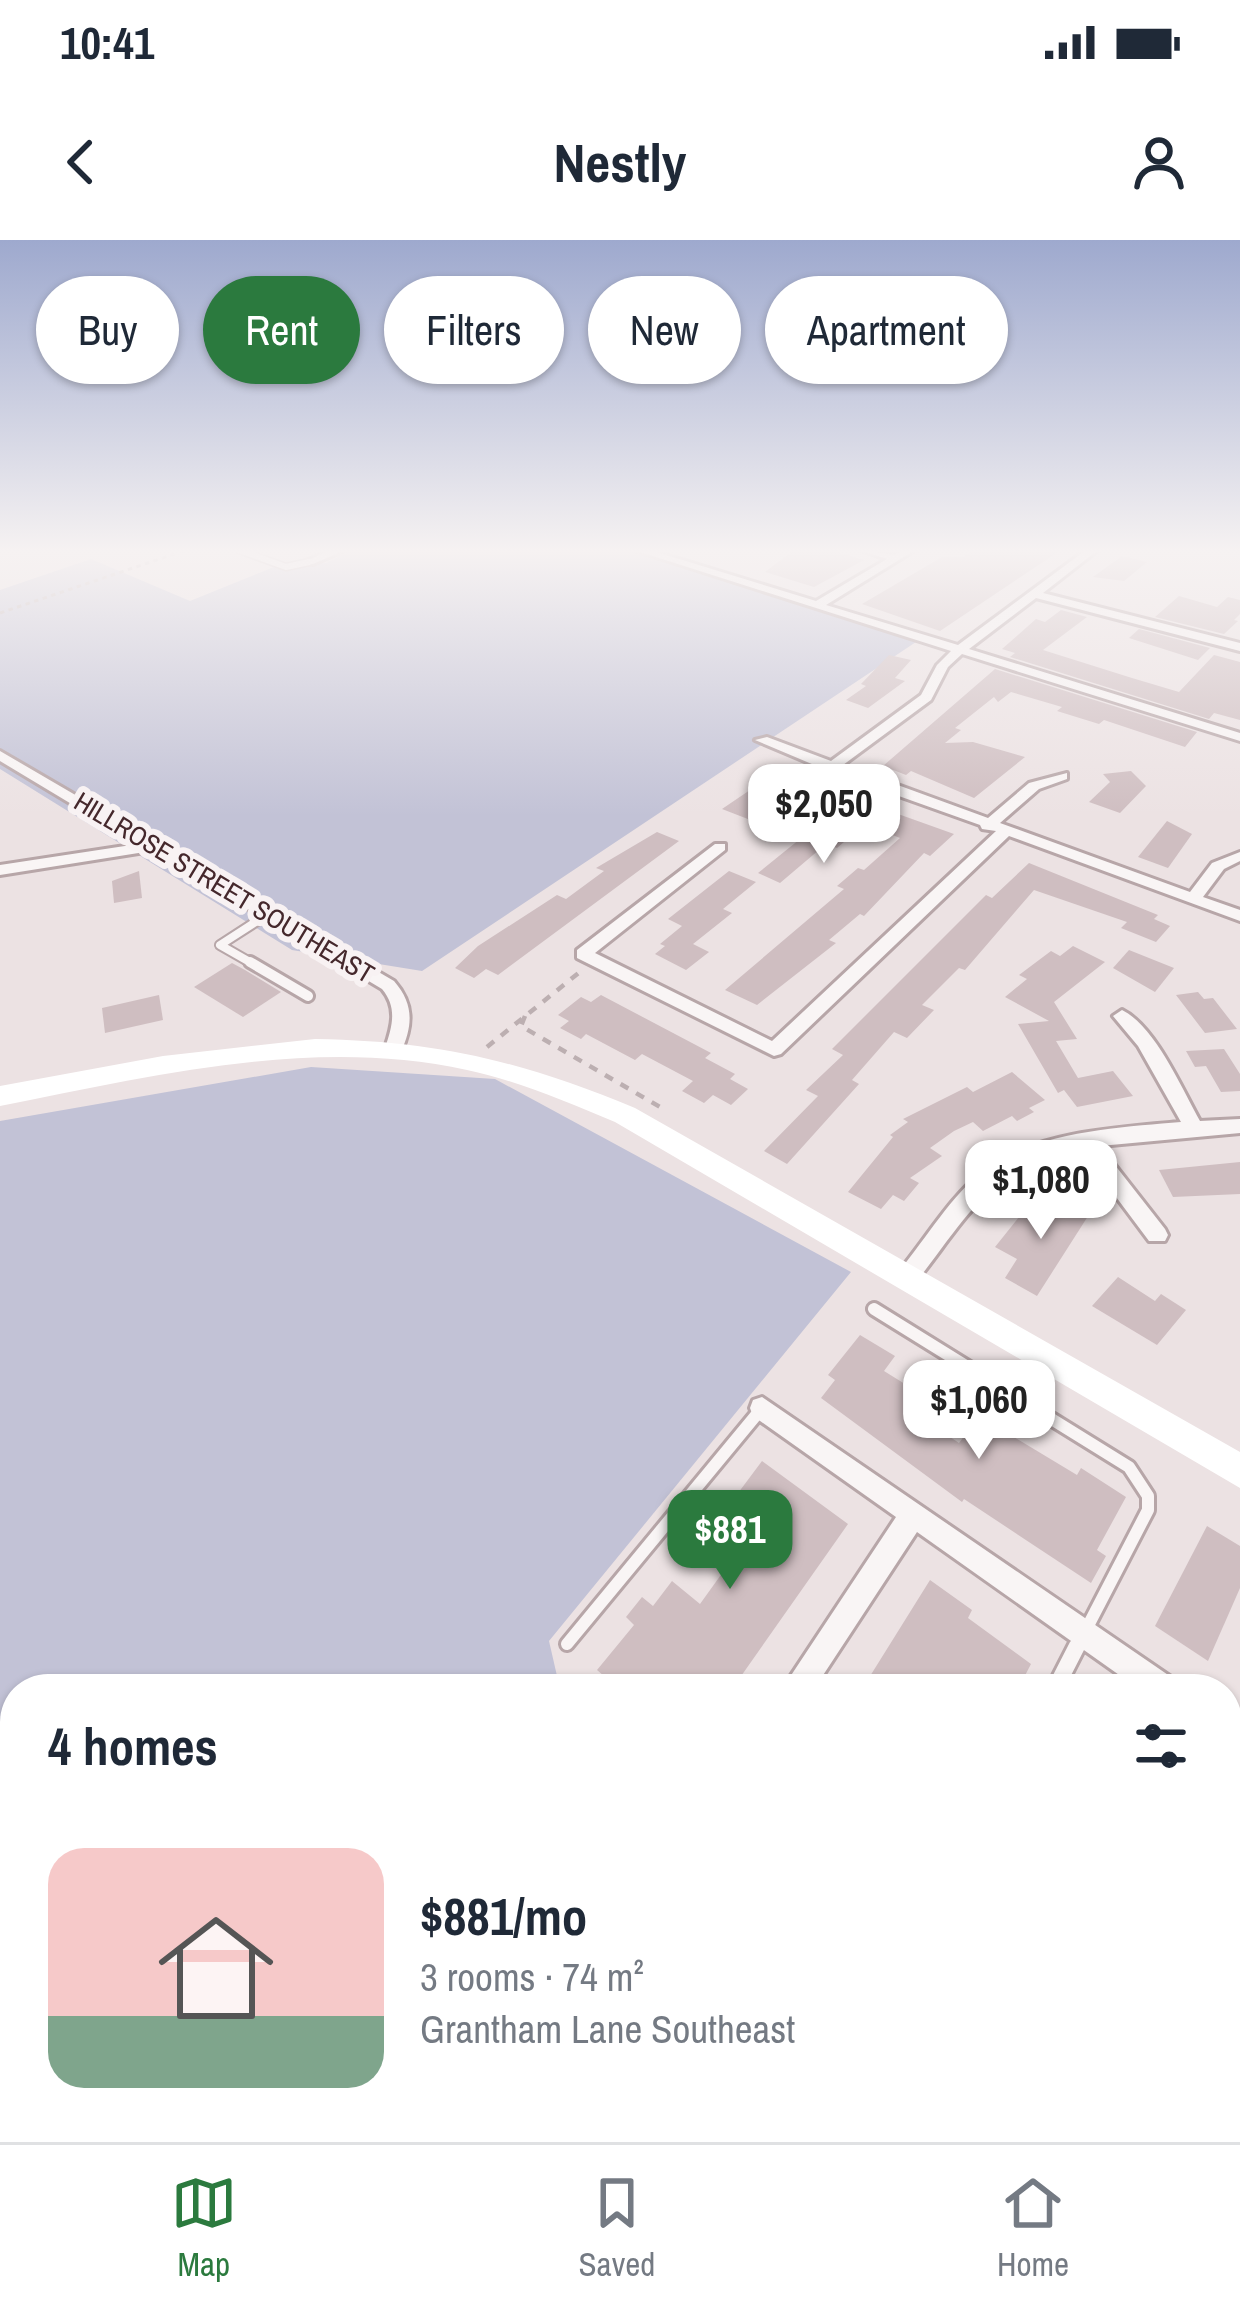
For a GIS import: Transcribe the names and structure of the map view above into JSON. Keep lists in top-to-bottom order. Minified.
{"streets":{"street":["HILLROSE STREET SOUTHEAST"]},"page":{"status":"10:41","header":"Nestly","chip":["Buy","Rent","Filters","New","Apartment"],"price":["$2,050","$1,080","$1,060","$881"],"heading":"4 homes","list":[{"name":"$881/mo","note":"3 rooms · 74 m² · Grantham Lane Southeast"}],"tabs":["Map","Saved","Home"]}}
